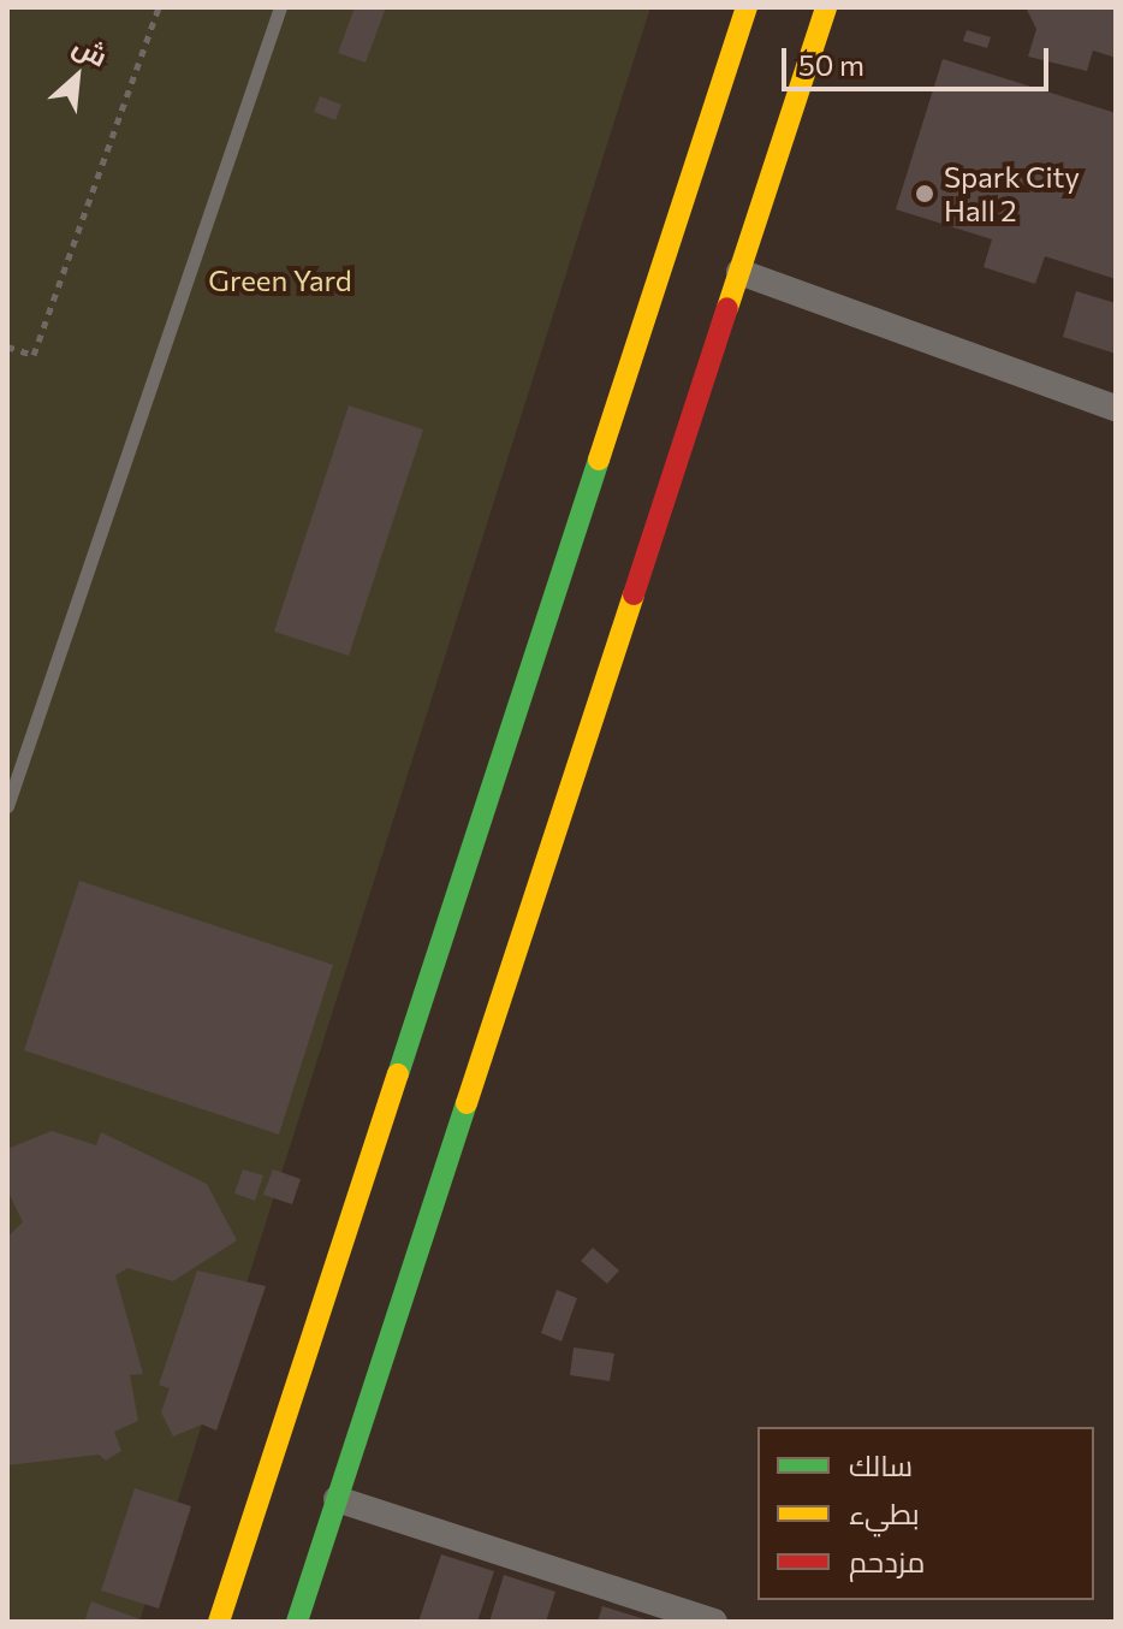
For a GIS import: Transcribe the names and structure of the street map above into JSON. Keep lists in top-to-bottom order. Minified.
{"parks":["Green Yard"],"places":["Spark City Hall 2"],"legend":["سالك","بطيء","مزدحم"],"scale_bar":"50 m","north":"top right"}
